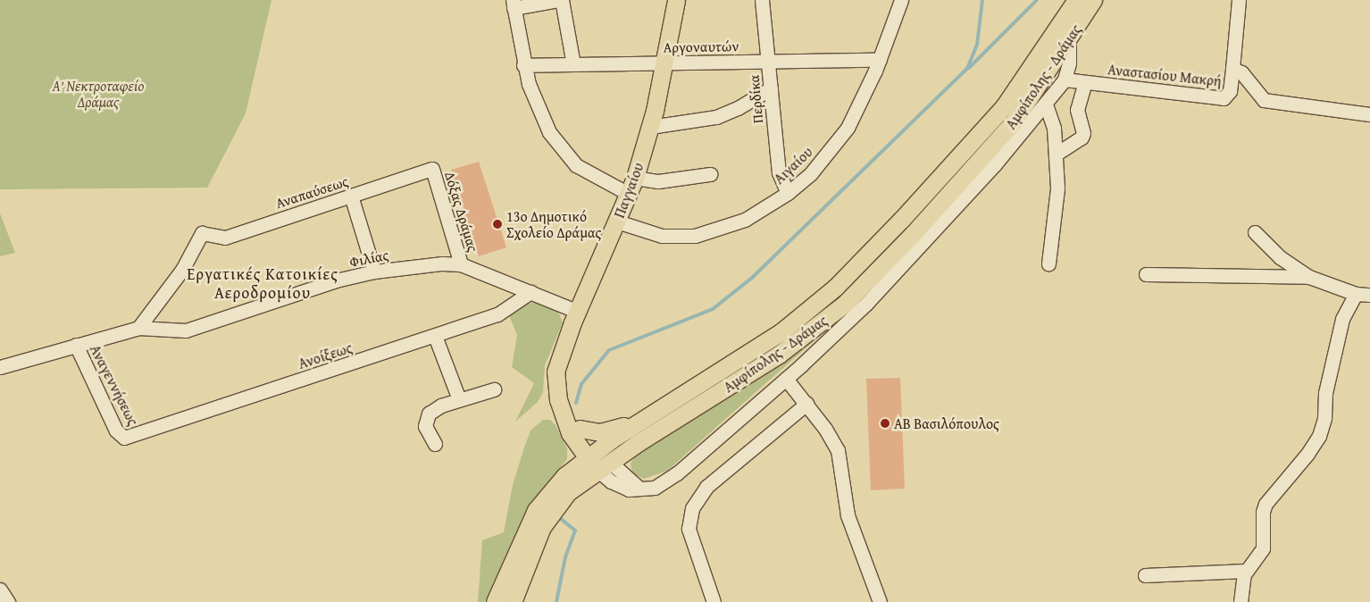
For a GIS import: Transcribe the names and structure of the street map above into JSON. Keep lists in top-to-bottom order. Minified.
{"streets":{"main road":["Αμφίπολης - Δράμας","Παγγαίου"],"street":["Αργοναυτών","Αναστασίου Μακρή","Περδίκα","Αιγαίου","Αναπαύσεως","Δόξας Δράμας","Φιλίας","Ανοίξεως","Αναγεννήσεως"]},"crossings":[["Αργοναυτών","Περδίκα"],["Αργοναυτών","Αιγαίου"],["Αργοναυτών","Παγγαίου"],["Περδίκα","Αιγαίου"],["Αιγαίου","Παγγαίου"],["Παγγαίου","Φιλίας"],["Αναπαύσεως","Δόξας Δράμας"],["Αναπαύσεως","Φιλίας"],["Δόξας Δράμας","Φιλίας"],["Φιλίας","Ανοίξεως"],["Φιλίας","Αναγεννήσεως"],["Ανοίξεως","Αναγεννήσεως"]],"districts":["Εργατικές Κατοικίες Αεροδρομίου"],"parks":["Α' Νεκτροταφείο Δράμας"],"places":["13ο Δημοτικό Σχολείο Δράμας","ΑΒ Βασιλόπουλος"]}
